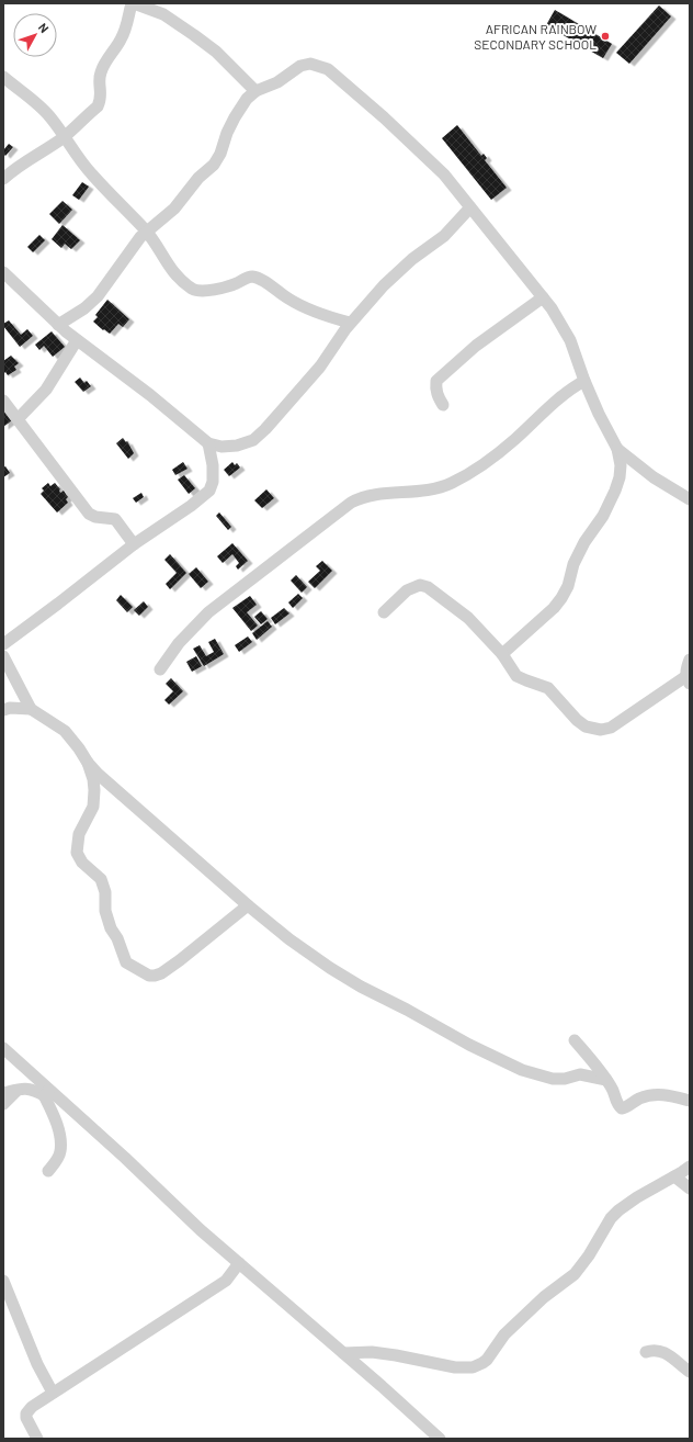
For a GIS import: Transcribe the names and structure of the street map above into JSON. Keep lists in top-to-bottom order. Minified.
{"places":["AFRICAN RAINBOW SECONDARY SCHOOL"],"north":"top right"}
